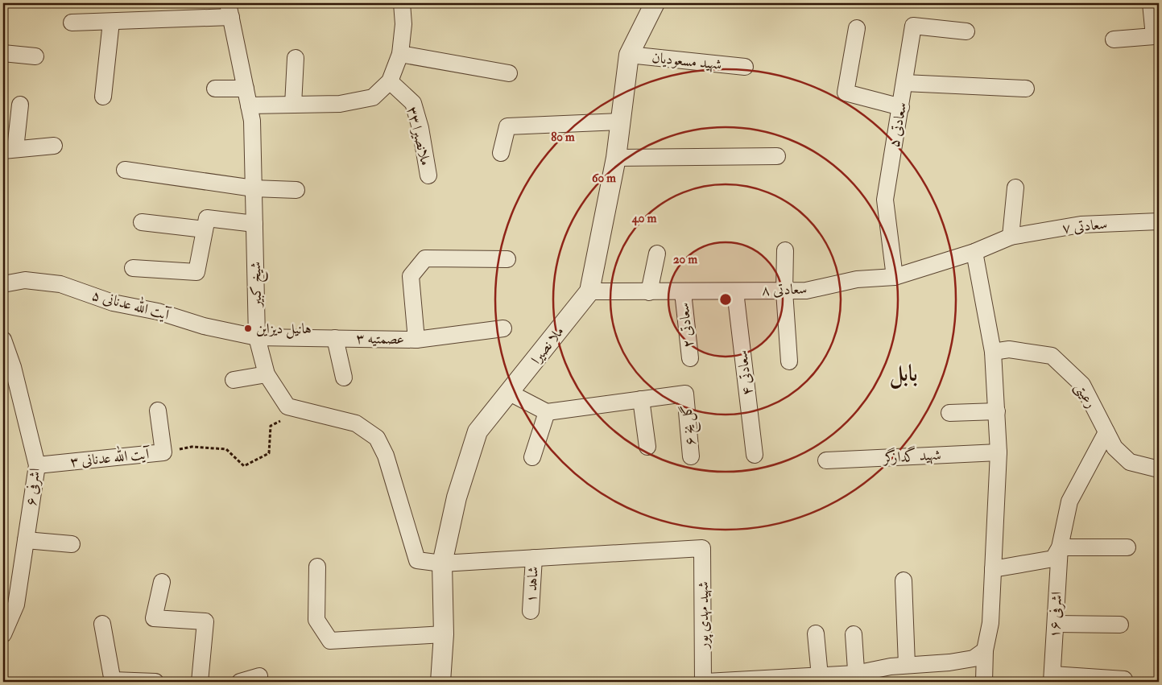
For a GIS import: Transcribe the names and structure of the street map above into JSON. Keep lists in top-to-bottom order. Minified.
{"streets":{"street":["شهید مسعودیان","سعادتی ۵","ملانصیرا ۳۳","سعادتی ۷","شیخ کبیر","سعادتی ۸","آیت الله عدنانی ۵","سعادتی ۲","عصمتیه ۳","ملا نصیرا","سعادتی ۴","رعیتی","گل یخ ۶","شهید گدازگر","آیت الله عدنانی ۳","اشرفی ۶","شاهد ۱","شهید مهدی پور","اشرفی ۱۶"]},"crossings":[["شهید مسعودیان","ملا نصیرا"],["سعادتی ۵","سعادتی ۸"],["سعادتی ۷","سعادتی ۸"],["شیخ کبیر","آیت الله عدنانی ۵"],["شیخ کبیر","عصمتیه ۳"],["شیخ کبیر","ملا نصیرا"],["سعادتی ۸","سعادتی ۲"],["سعادتی ۸","ملا نصیرا"],["سعادتی ۸","سعادتی ۴"],["آیت الله عدنانی ۵","عصمتیه ۳"],["رعیتی","اشرفی ۱۶"],["آیت الله عدنانی ۳","اشرفی ۶"],["شاهد ۱","شهید مهدی پور"]],"districts":["بابل"],"places":["هانیل دیزاین"],"rings":["80 m","60 m","40 m","20 m"]}
